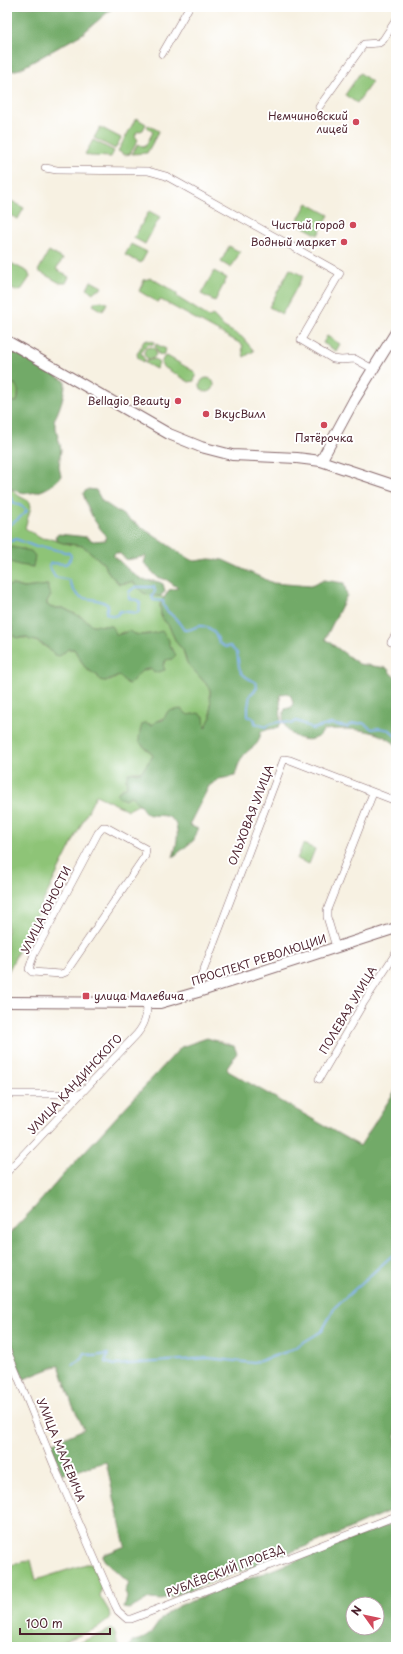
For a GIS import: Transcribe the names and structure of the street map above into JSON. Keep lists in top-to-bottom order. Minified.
{"streets":{"street":["ОЛЬХОВАЯ УЛИЦА","УЛИЦА ЮНОСТИ","ПРОСПЕКТ РЕВОЛЮЦИИ","ПОЛЕВАЯ УЛИЦА","УЛИЦА КАНДИНСКОГО","УЛИЦА МАЛЕВИЧА","РУБЛЁВСКИЙ ПРОЕЗД"]},"crossings":[["ОЛЬХОВАЯ УЛИЦА","ПРОСПЕКТ РЕВОЛЮЦИИ"],["ПРОСПЕКТ РЕВОЛЮЦИИ","УЛИЦА КАНДИНСКОГО"],["УЛИЦА МАЛЕВИЧА","РУБЛЁВСКИЙ ПРОЕЗД"]],"places":{"other":["Немчиновский лицей","Чистый город","Водный маркет","Bellagio Beauty","ВкусВилл","Пятёрочка"],"transit":["улица Малевича"]},"scale_bar":"100 m","north":"top left"}
